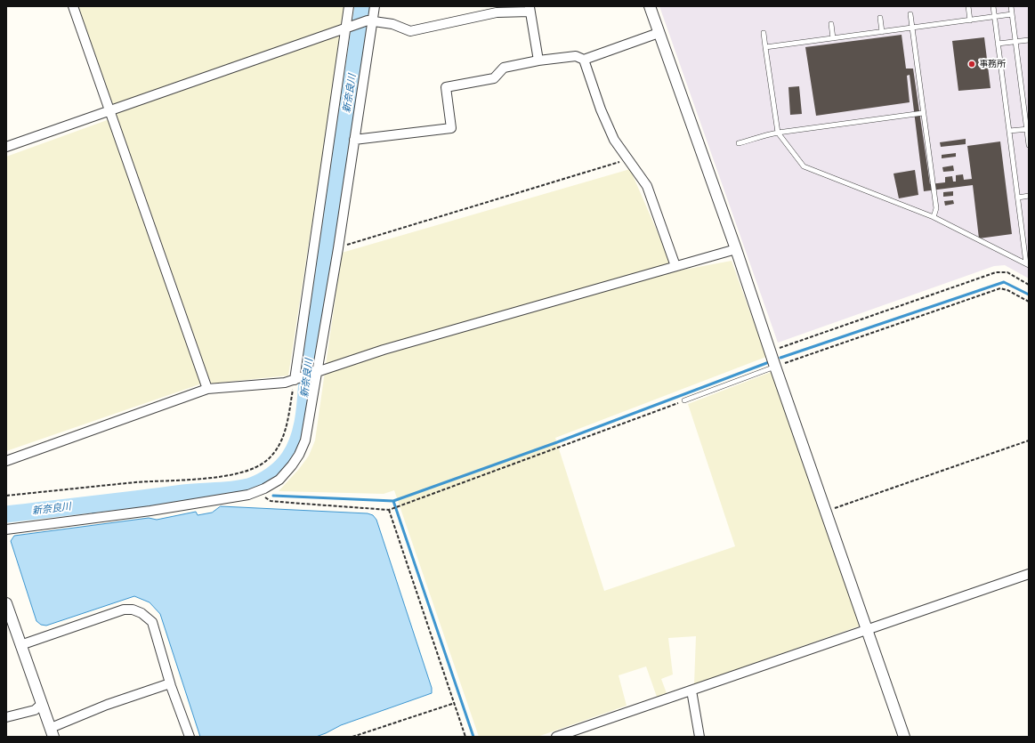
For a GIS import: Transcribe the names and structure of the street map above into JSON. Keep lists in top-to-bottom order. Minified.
{"water":["新奈良川"],"places":["事務所"]}
